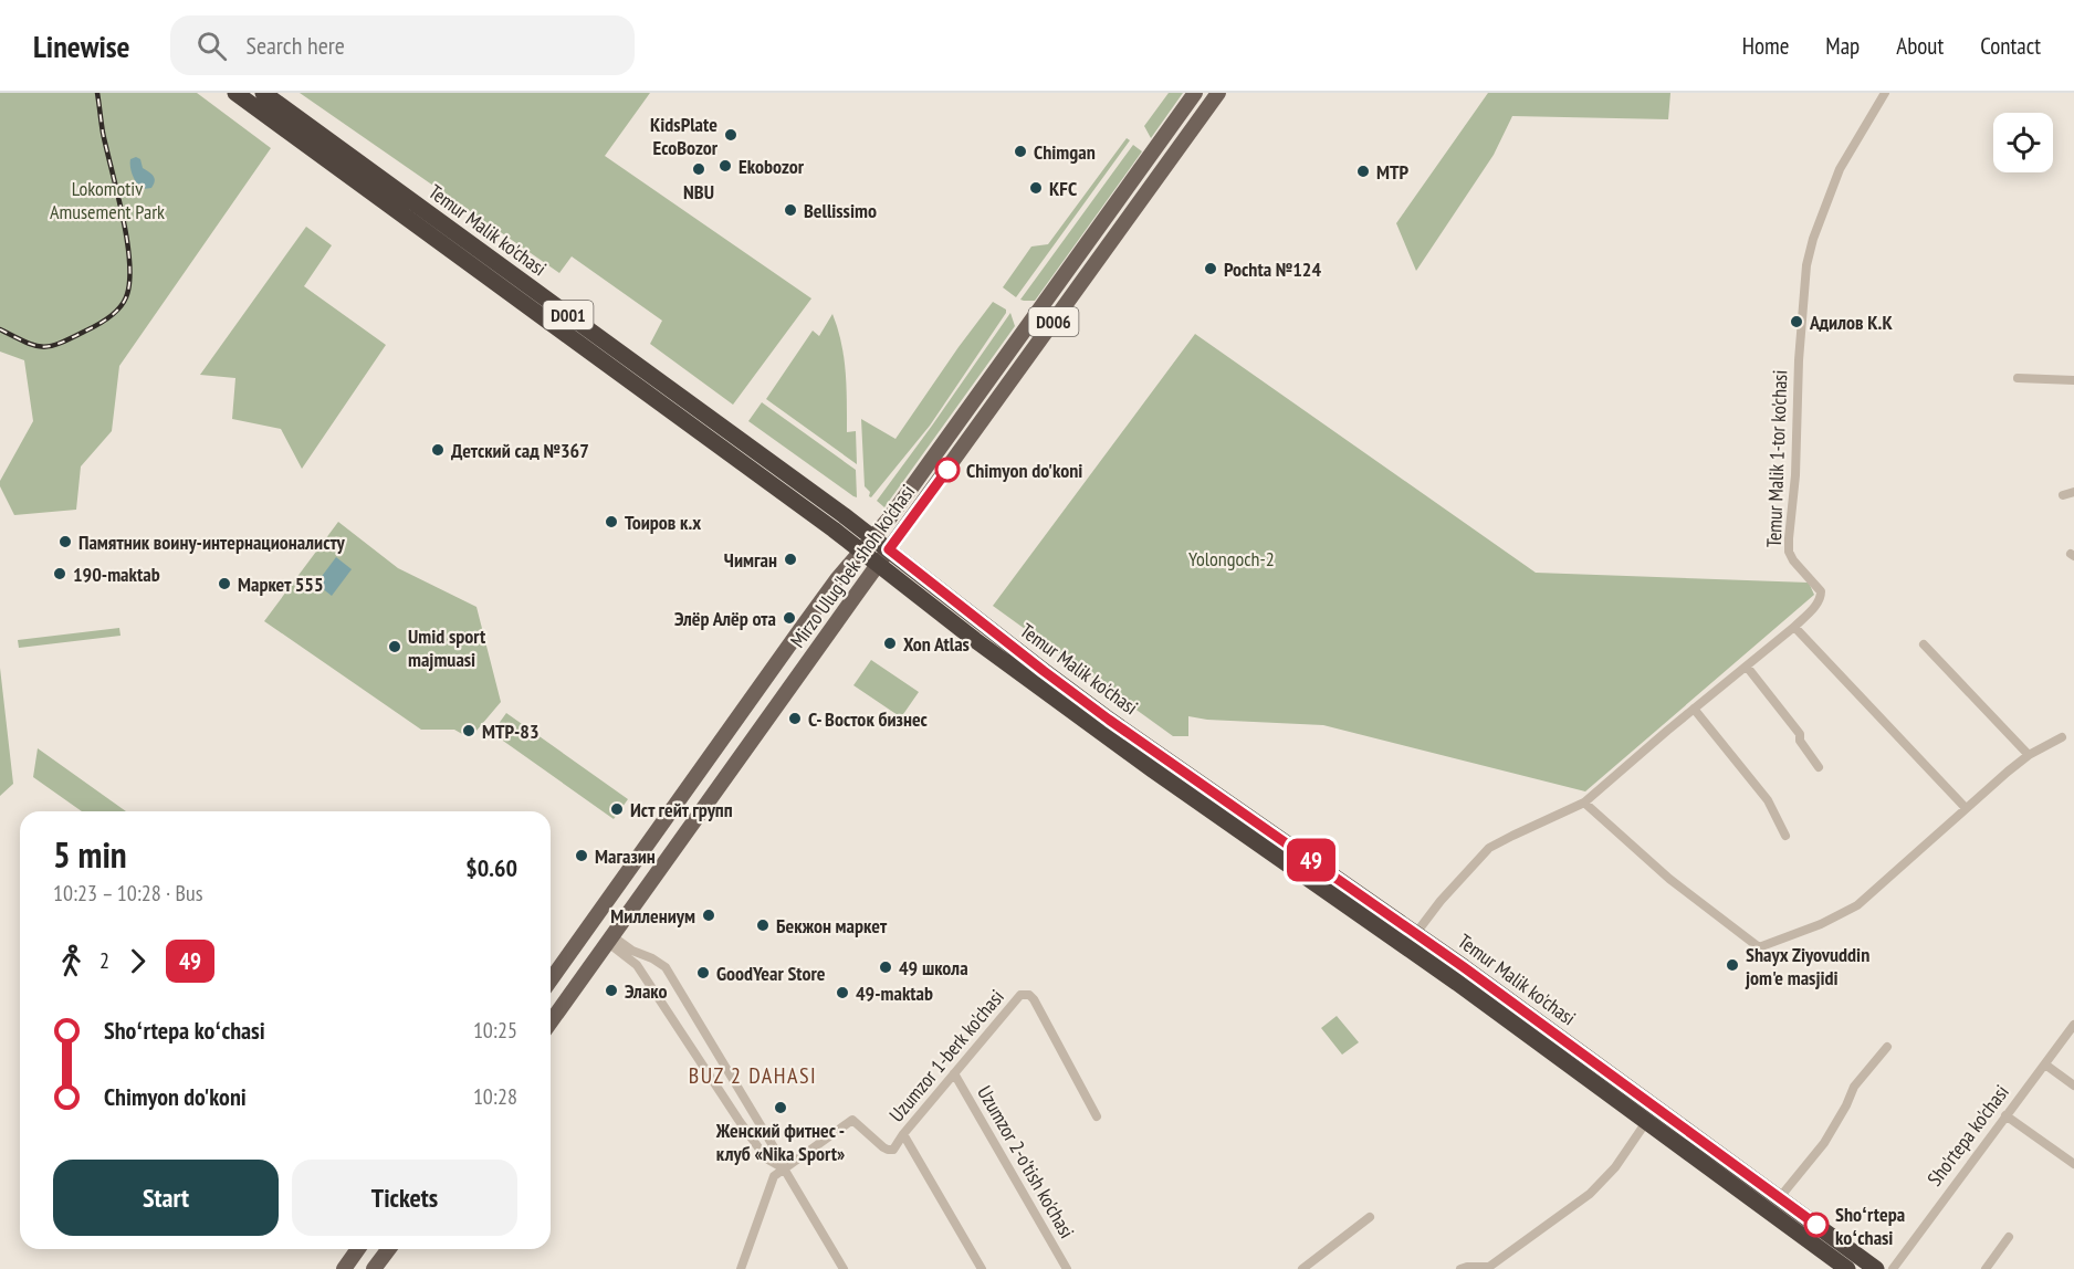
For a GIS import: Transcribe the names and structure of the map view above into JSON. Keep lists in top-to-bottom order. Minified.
{"streets":{"highway":["Temur Malik ko'chasi","D001"],"main road":["D006","Mirzo Ulug'bek shoh ko'chasi"],"street":["Temur Malik 1-tor ko'chasi","Uzumzor 1-berk ko'chasi","Sho'rtepa ko'chasi","Uzumzor 2-o'tish ko'chasi"]},"crossings":[["Temur Malik ko'chasi","Temur Malik 1-tor ko'chasi"],["Temur Malik ko'chasi","Mirzo Ulug'bek shoh ko'chasi"],["Uzumzor 1-berk ko'chasi","Uzumzor 2-o'tish ko'chasi"]],"districts":["BUZ 2 DAHASI"],"parks":["Lokomotiv Amusement Park","Yolongoch-2"],"places":["KidsPlate EcoBozor","Chimgan","Ekobozor","NBU","MTP","KFC","Bellissimo","Pochta №124","Адилов К.К","Детский сад №367","Chimyon do'koni","Тоиров к.х","Памятник воину-интернационалисту","Чимган","190-maktab","Маркет 555","Элёр Алёр ота","Xon Atlas","Umid sport majmuasi","С- Восток бизнес","MTP-83","Ист гейт групп","Магазин","Миллениум","Бекжон маркет","Shayx Ziyovuddin jom'e masjidi","49 школа","GoodYear Store","Элако","49-maktab","Женский фитнес - клуб «Nika Sport»","Shoʻrtepa koʻchasi"],"lines":["bus line 49"],"page":{"header":"Linewise","search":"Search here","nav":["Home","Map","About","Contact"],"on_map":"49","heading":["5 min","10:23 – 10:28 · Bus","$0.60"],"legs":["2","49"],"list":[{"name":"Shoʻrtepa koʻchasi","value":"10:25"},{"name":"Chimyon do'koni","value":"10:28"}],"buttons":["Start","Tickets"]}}
